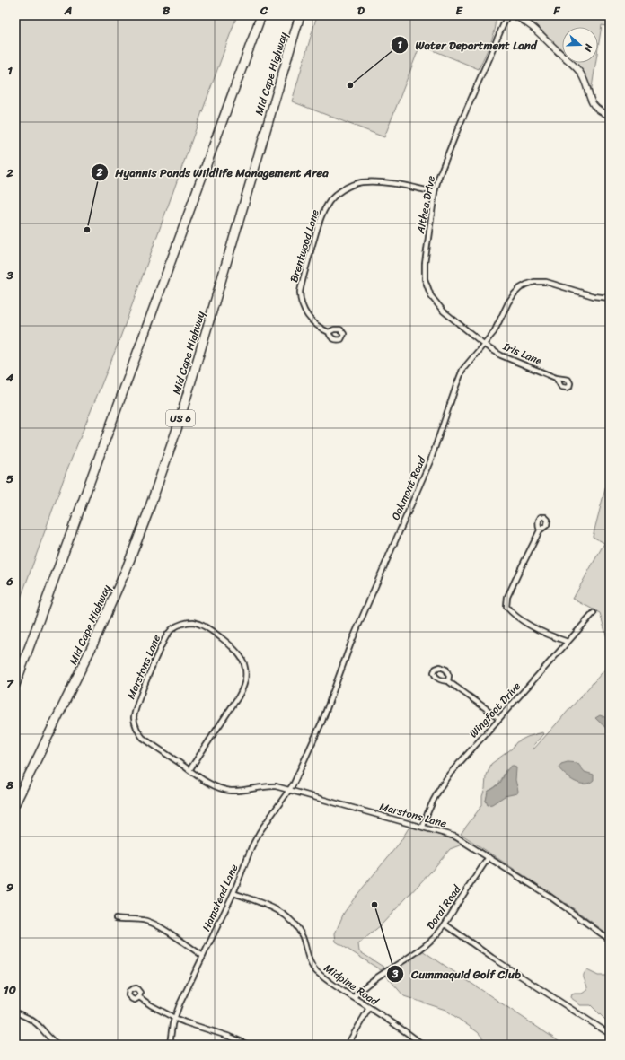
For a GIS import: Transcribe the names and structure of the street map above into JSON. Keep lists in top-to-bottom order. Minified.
{"streets":{"highway":["Mid Cape Highway","US 6"],"street":["Althea Drive","Brentwood Lane","Iris Lane","Oakmont Road","Marstons Lane","Wingfoot Drive","Hamstead Lane","Doral Road","Midpine Road"]},"crossings":[["Althea Drive","Brentwood Lane"],["Althea Drive","Iris Lane"],["Althea Drive","Oakmont Road"],["Iris Lane","Oakmont Road"],["Oakmont Road","Marstons Lane"],["Oakmont Road","Hamstead Lane"],["Marstons Lane","Wingfoot Drive"],["Marstons Lane","Hamstead Lane"],["Marstons Lane","Doral Road"],["Hamstead Lane","Midpine Road"],["Doral Road","Midpine Road"]],"places":["Water Department Land","Hyannis Ponds Wildlife Management Area","Cummaquid Golf Club"],"north":"right","grid":{"columns":["A","B","C","D","E","F"],"rows":["1","2","3","4","5","6","7","8","9","10"]}}
